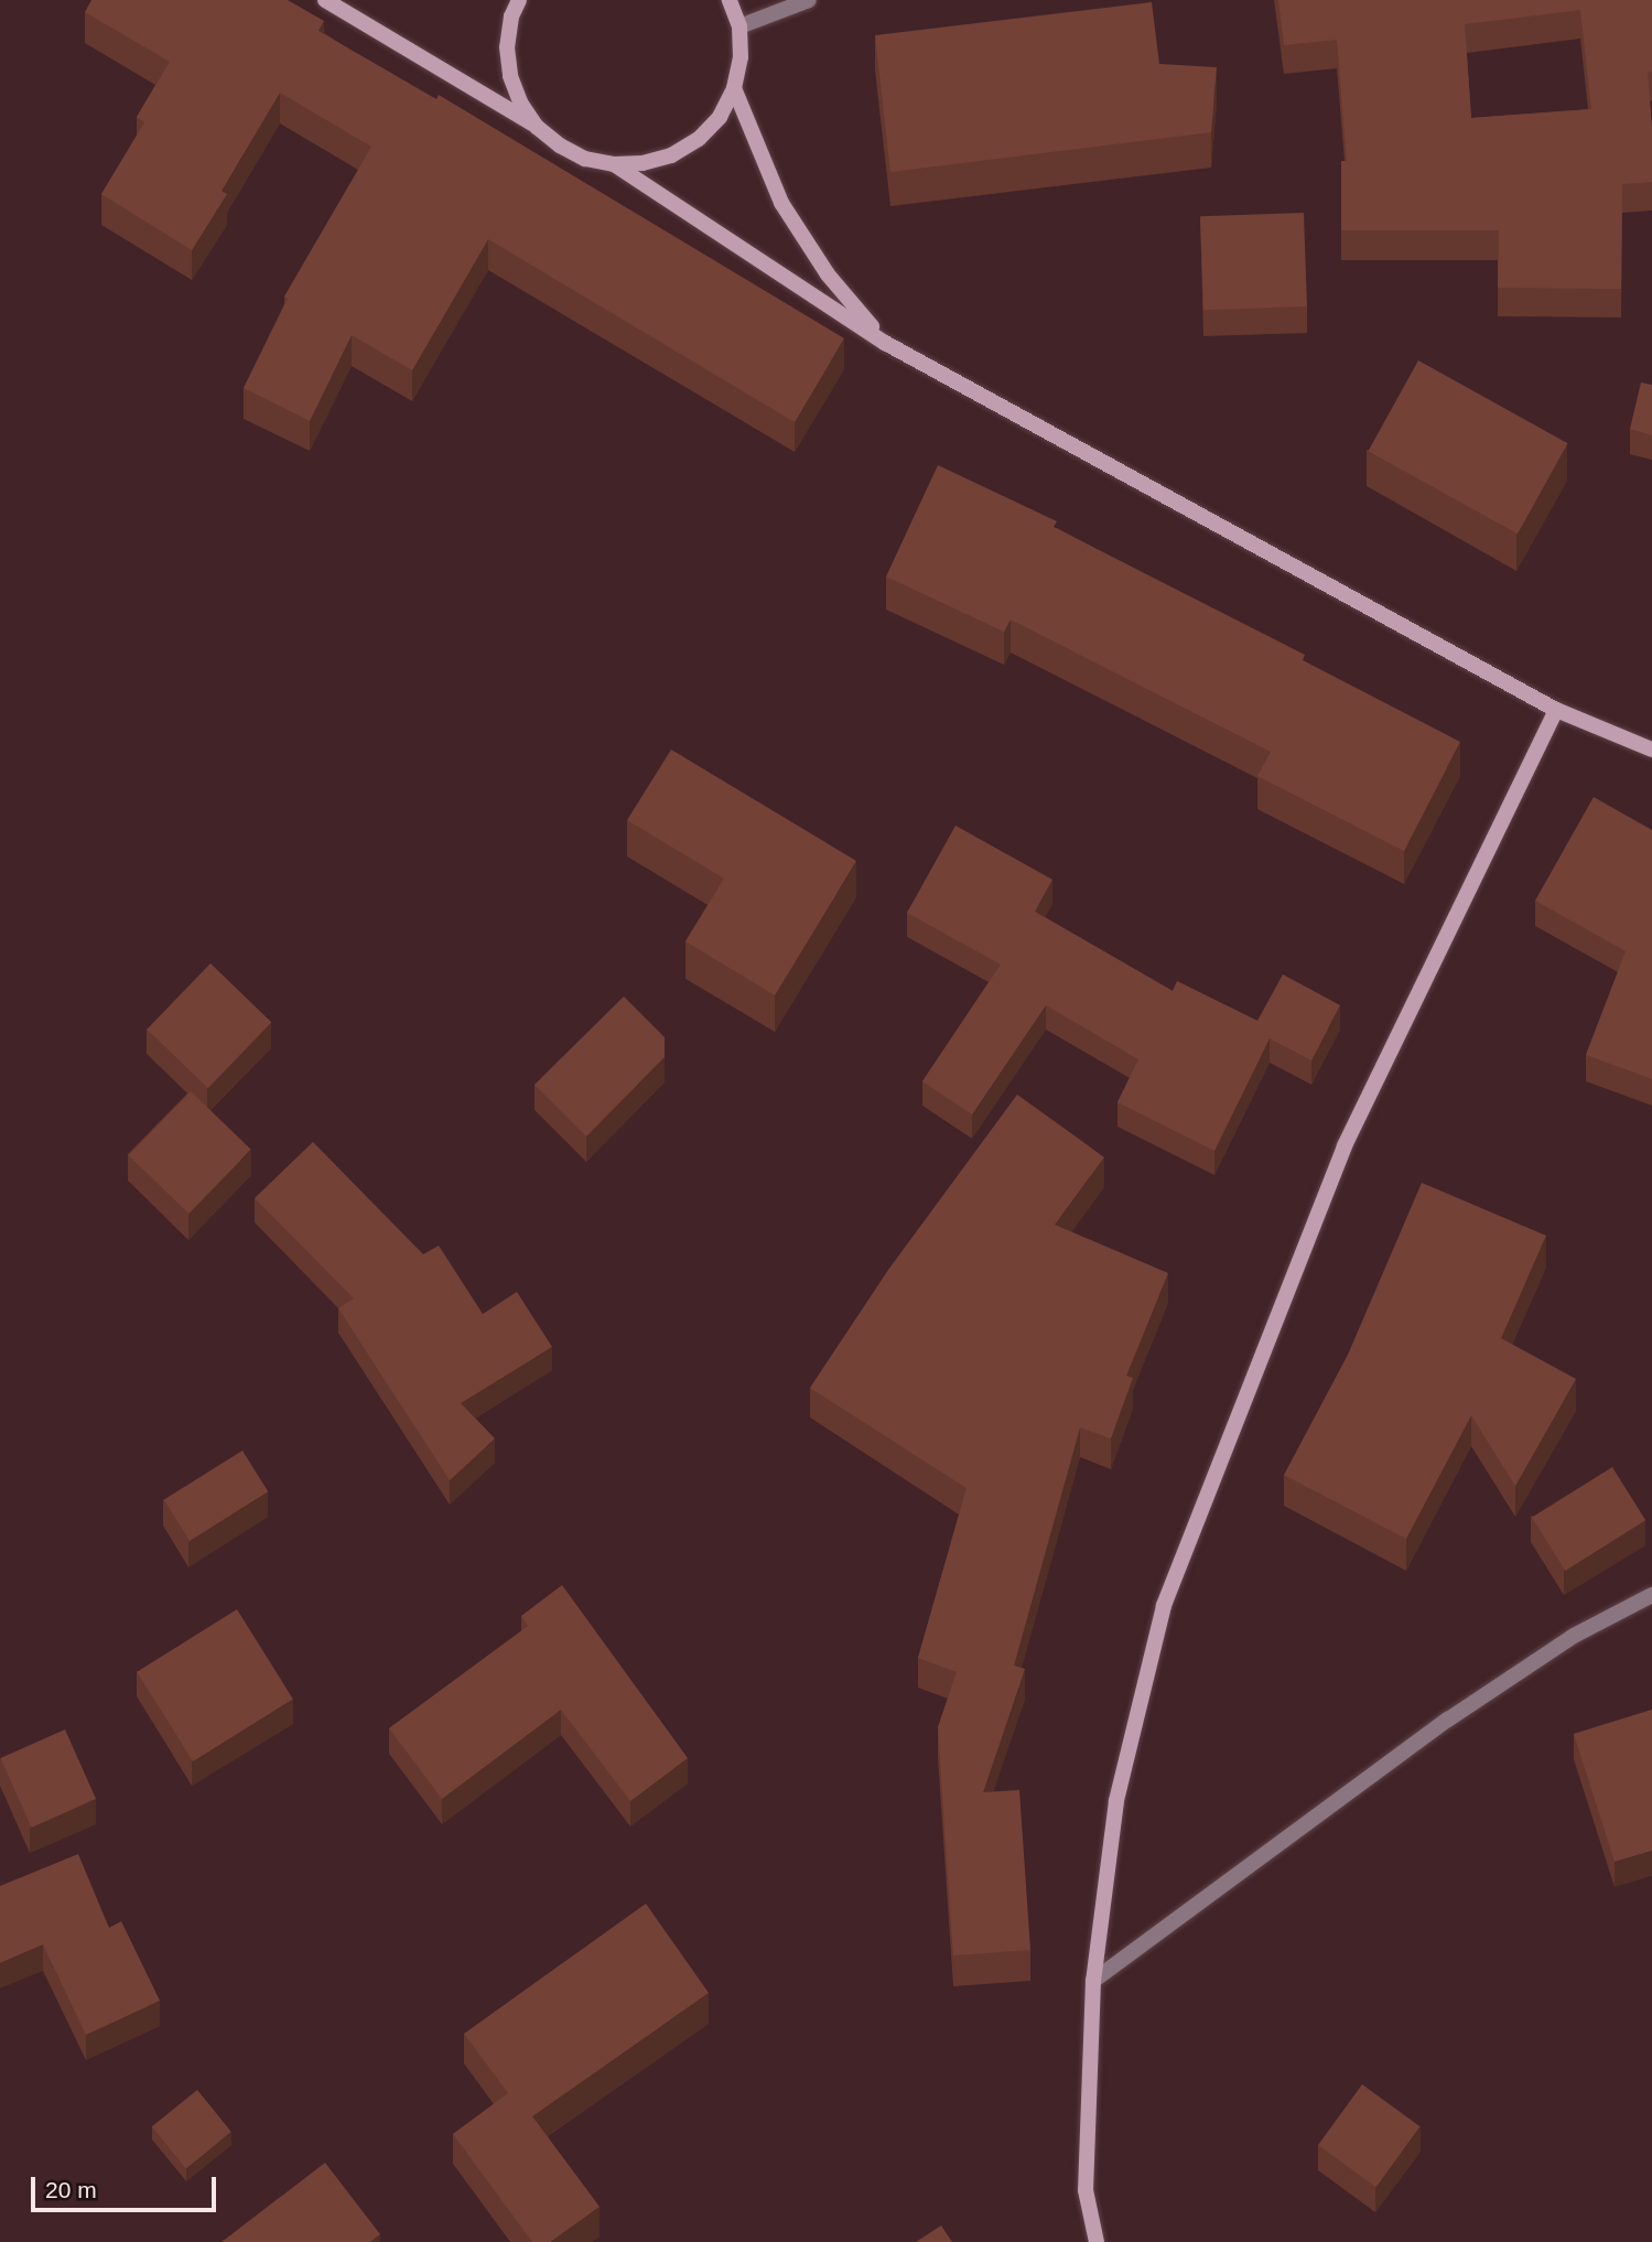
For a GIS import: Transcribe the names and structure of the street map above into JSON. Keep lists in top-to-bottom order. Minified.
{"scale_bar":"20 m"}
